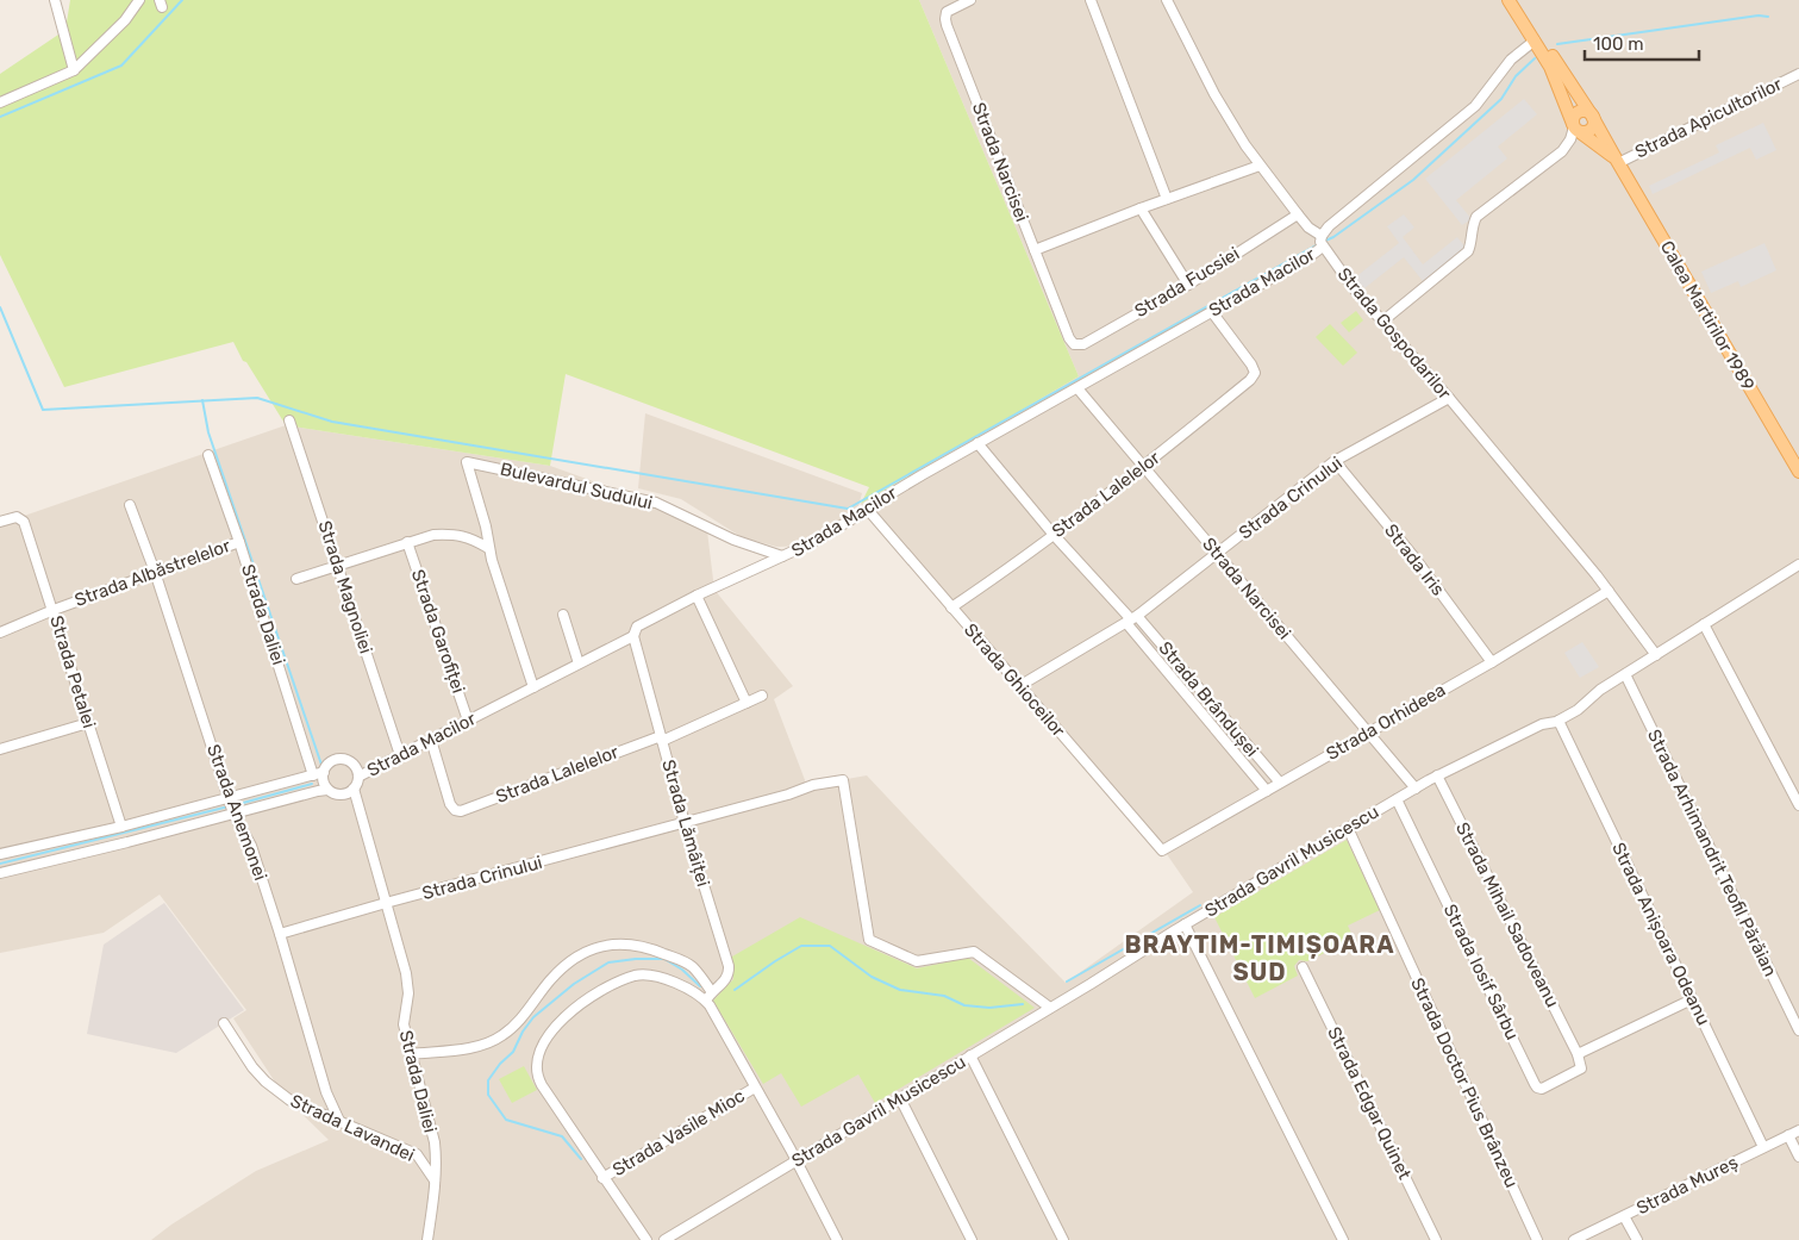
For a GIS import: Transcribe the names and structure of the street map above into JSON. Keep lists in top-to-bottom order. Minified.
{"streets":{"main road":["Calea Martirilor 1989"],"street":["Strada Apicultorilor","Strada Narcisei","Strada Fucsiei","Strada Macilor","Strada Gospodarilor","Bulevardul Sudului","Strada Lalelelor","Strada Crinului","Strada Iris","Strada Albăstrelelor","Strada Magnoliei","Strada Daliei","Strada Garofiței","Strada Petalei","Strada Ghioceilor","Strada Brândușei","Strada Orhideea","Strada Anemonei","Strada Lămâiței","Strada Arhimandrit Teofil Părăian","Strada Gavril Musicescu","Strada Mihail Sadoveanu","Strada Anișoara Odeanu","Strada Iosif Sârbu","Strada Doctor Pius Brânzeu","Strada Edgar Quinet","Strada Lavandei","Strada Vasile Mioc","Strada Mureș"]},"crossings":[["Strada Apicultorilor","Calea Martirilor 1989"],["Strada Narcisei","Strada Fucsiei"],["Strada Narcisei","Strada Macilor"],["Strada Narcisei","Strada Lalelelor"],["Strada Narcisei","Strada Crinului"],["Strada Narcisei","Strada Orhideea"],["Strada Narcisei","Strada Gavril Musicescu"],["Strada Fucsiei","Strada Gospodarilor"],["Strada Macilor","Strada Gospodarilor"],["Strada Macilor","Bulevardul Sudului"],["Strada Macilor","Strada Lalelelor"],["Strada Macilor","Strada Magnoliei"],["Strada Macilor","Strada Daliei"],["Strada Macilor","Strada Garofiței"],["Strada Macilor","Strada Ghioceilor"],["Strada Macilor","Strada Brândușei"],["Strada Macilor","Strada Lămâiței"],["Strada Gospodarilor","Strada Crinului"],["Strada Gospodarilor","Strada Orhideea"],["Strada Gospodarilor","Strada Gavril Musicescu"],["Strada Lalelelor","Strada Ghioceilor"],["Strada Lalelelor","Strada Brândușei"],["Strada Lalelelor","Strada Lămâiței"],["Strada Crinului","Strada Iris"],["Strada Crinului","Strada Daliei"],["Strada Crinului","Strada Ghioceilor"],["Strada Crinului","Strada Brândușei"],["Strada Crinului","Strada Anemonei"],["Strada Crinului","Strada Lămâiței"],["Strada Crinului","Strada Gavril Musicescu"],["Strada Iris","Strada Orhideea"],["Strada Albăstrelelor","Strada Daliei"],["Strada Albăstrelelor","Strada Petalei"],["Strada Albăstrelelor","Strada Anemonei"],["Strada Daliei","Strada Lavandei"],["Strada Ghioceilor","Strada Orhideea"],["Strada Brândușei","Strada Orhideea"],["Strada Anemonei","Strada Lavandei"],["Strada Lămâiței","Strada Vasile Mioc"],["Strada Arhimandrit Teofil Părăian","Strada Gavril Musicescu"],["Strada Gavril Musicescu","Strada Mihail Sadoveanu"],["Strada Gavril Musicescu","Strada Anișoara Odeanu"],["Strada Gavril Musicescu","Strada Iosif Sârbu"],["Strada Gavril Musicescu","Strada Doctor Pius Brânzeu"],["Strada Mihail Sadoveanu","Strada Iosif Sârbu"],["Strada Anișoara Odeanu","Strada Mureș"]],"districts":["BRAYTIM-TIMIȘOARA SUD"],"scale_bar":"100 m"}
